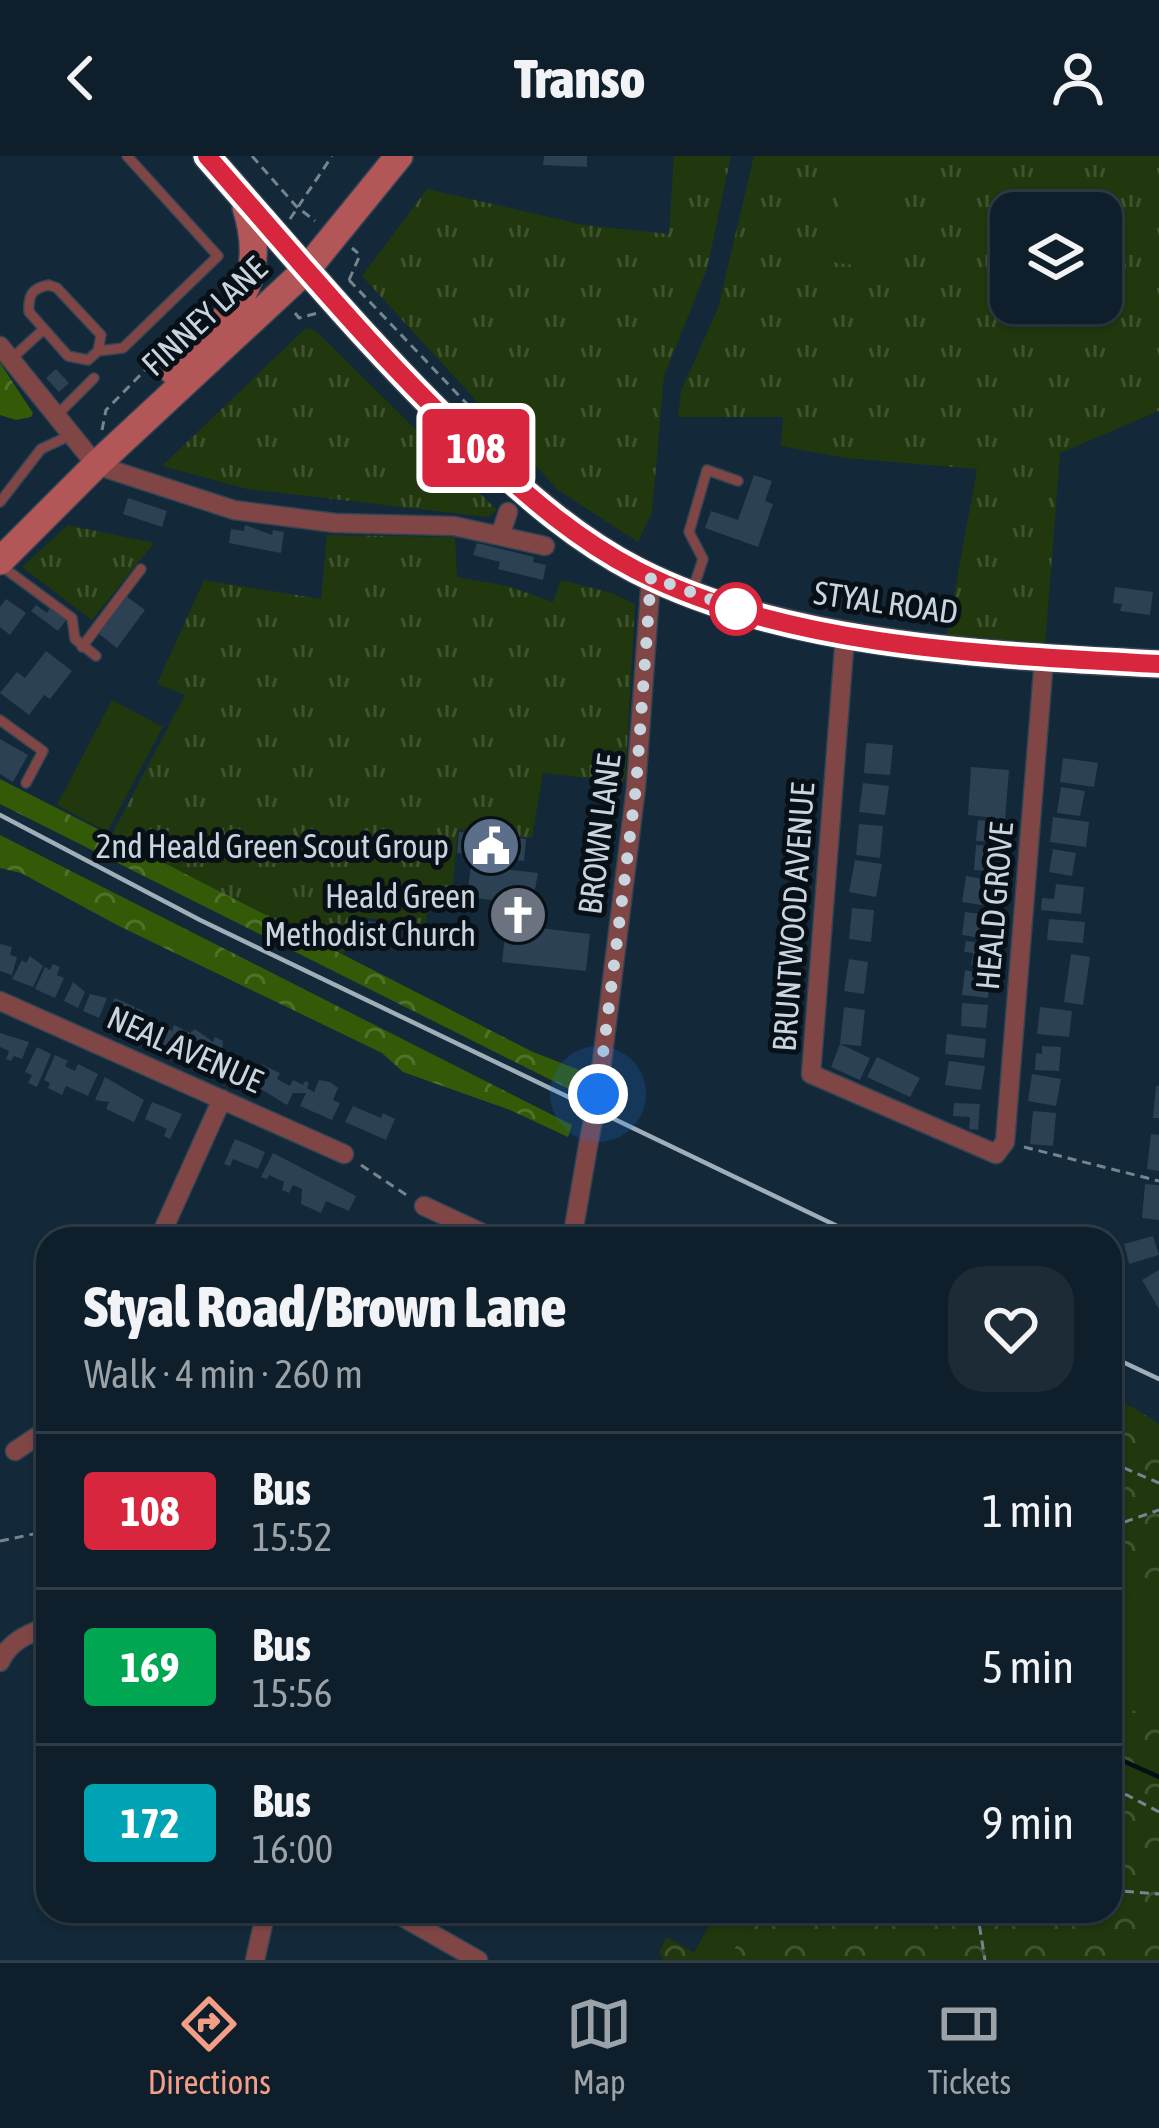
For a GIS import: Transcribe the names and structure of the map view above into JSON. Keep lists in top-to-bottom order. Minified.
{"streets":{"main road":["FINNEY LANE","STYAL ROAD"],"street":["BROWN LANE","HEALD GROVE","BRUNTWOOD AVENUE","NEAL AVENUE"]},"crossings":[["FINNEY LANE","STYAL ROAD"],["STYAL ROAD","BROWN LANE"],["STYAL ROAD","HEALD GROVE"],["STYAL ROAD","BRUNTWOOD AVENUE"],["HEALD GROVE","BRUNTWOOD AVENUE"]],"places":{"public building":["2nd Heald Green Scout Group"],"church":["Heald Green Methodist Church"]},"lines":["bus line 108"],"page":{"header":"Transo","on_map":"108","heading":["Styal Road/Brown Lane","Walk · 4 min · 260 m"],"list":[{"mark":"108","name":"Bus","note":"15:52","value":"1 min"},{"mark":"169","name":"Bus","note":"15:56","value":"5 min"},{"mark":"172","name":"Bus","note":"16:00","value":"9 min"}],"tabs":["Directions","Map","Tickets"]}}
